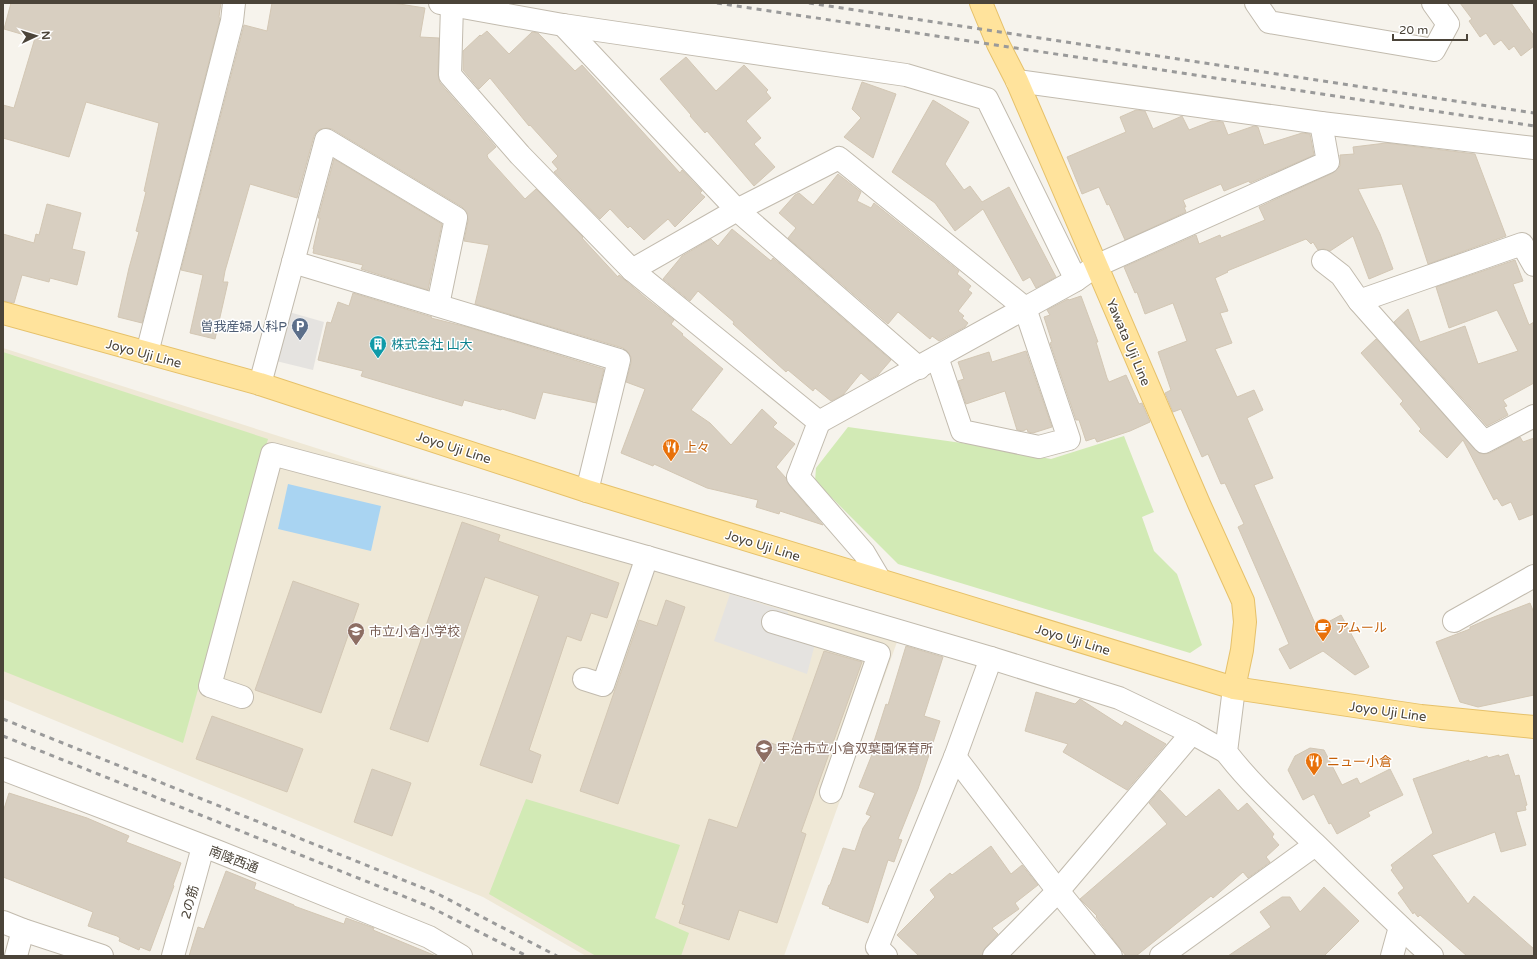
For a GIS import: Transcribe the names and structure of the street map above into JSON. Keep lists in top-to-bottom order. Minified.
{"streets":{"main road":["Yawata Uji Line","Joyo Uji Line"],"street":["南陵西通","2の筋"]},"crossings":[["Yawata Uji Line","Joyo Uji Line"],["南陵西通","2の筋"]],"places":{"parking":["曽我産婦人科P"],"building":["株式会社 山大"],"restaurant":["上々","ニュー小倉"],"cafe":["アムール"],"school or university":["市立小倉小学校","宇治市立小倉双葉園保育所"]},"scale_bar":"20 m","north":"right"}
